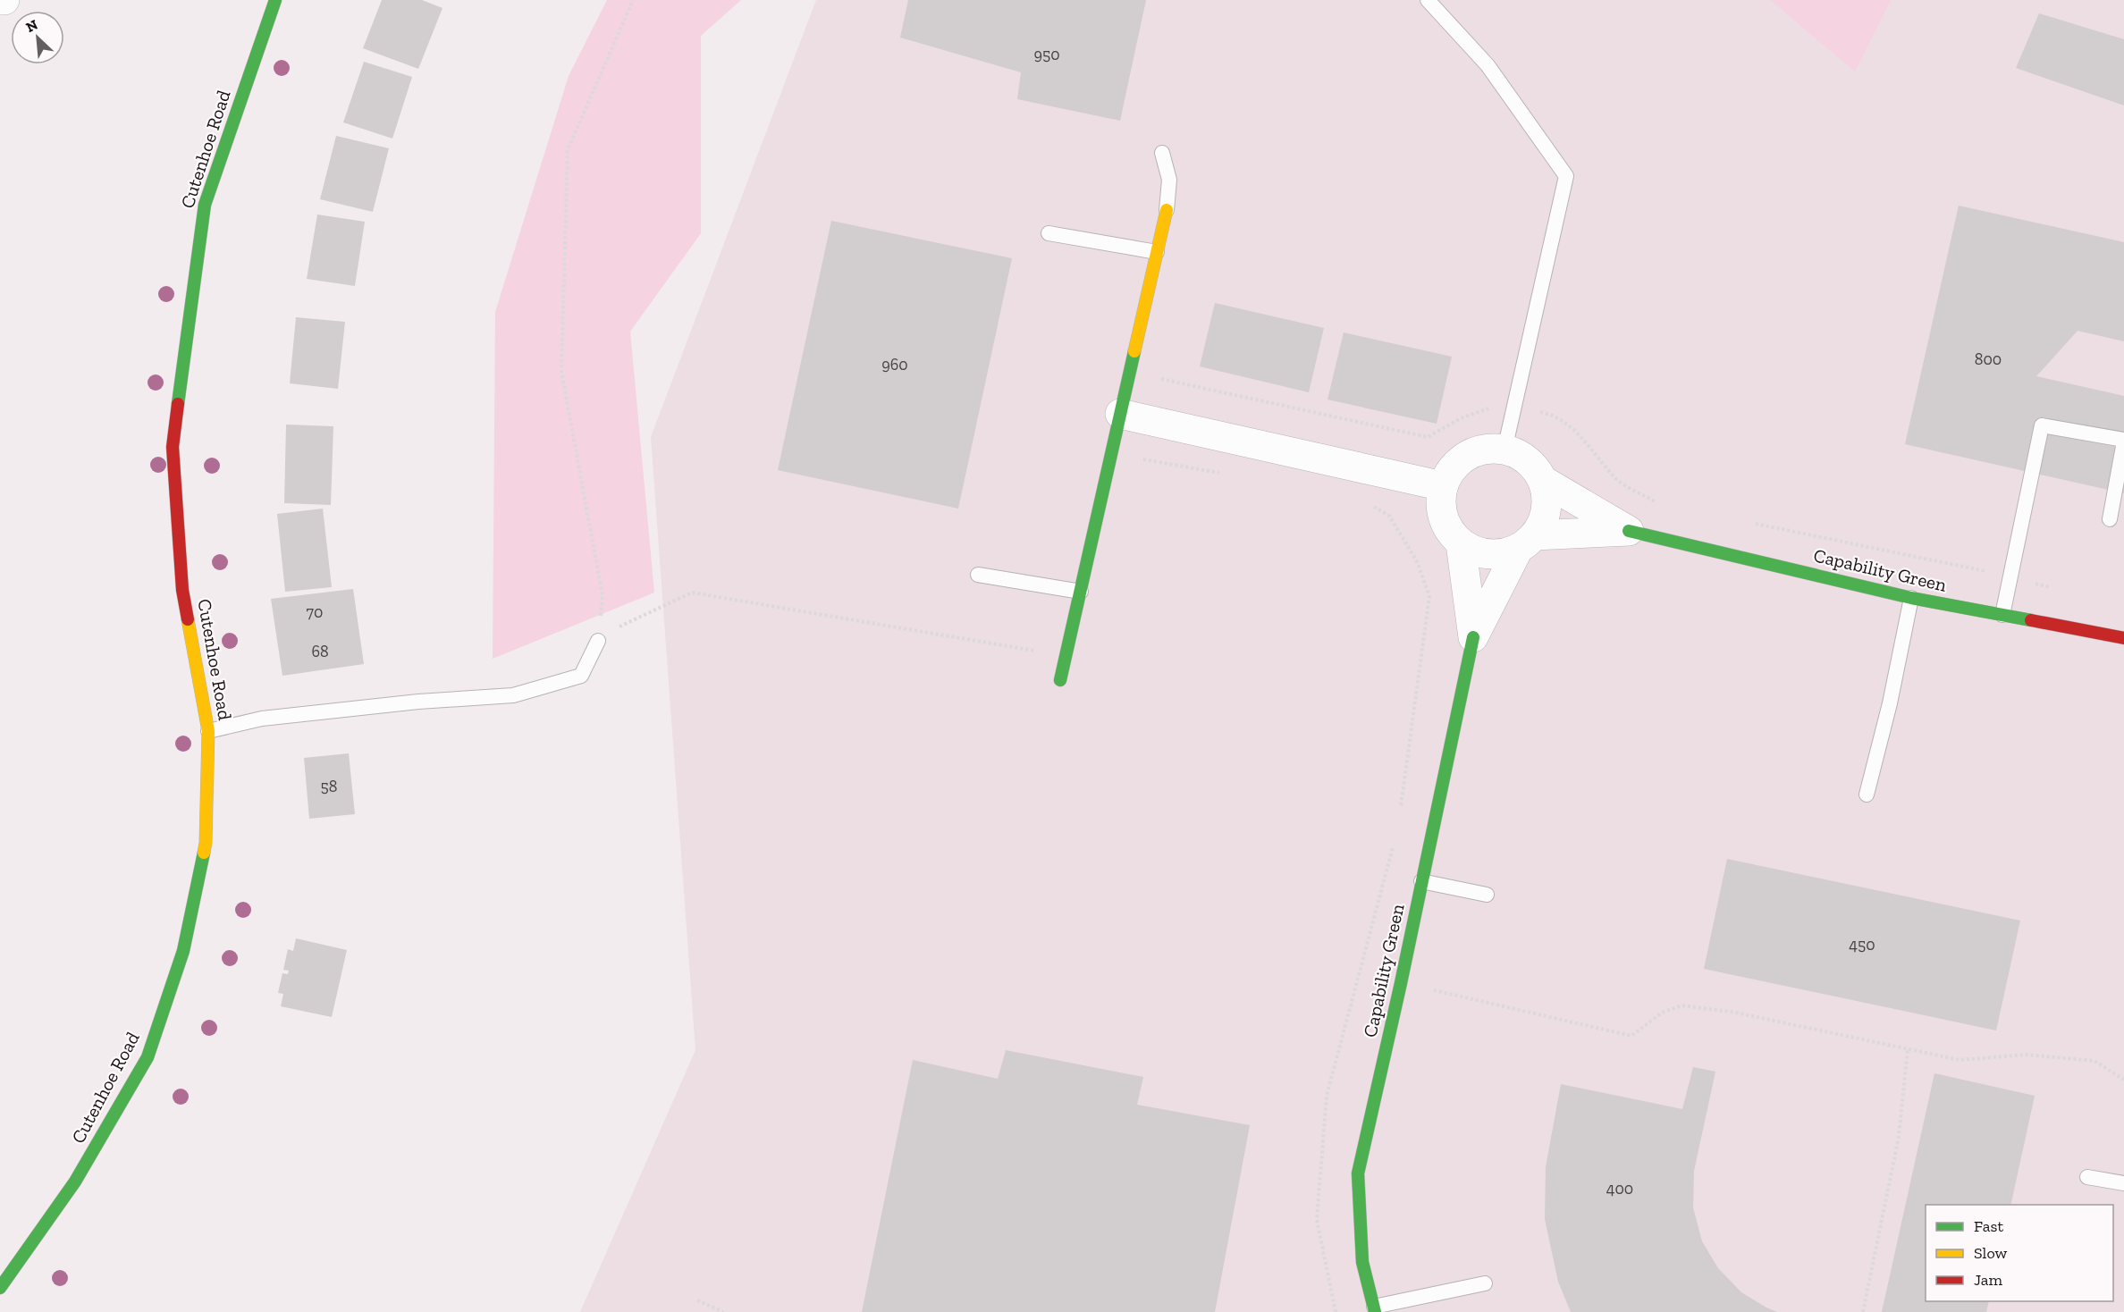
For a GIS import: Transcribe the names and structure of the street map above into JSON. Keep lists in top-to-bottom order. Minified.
{"streets":{"street":["Cutenhoe Road","Capability Green"]},"house_numbers":["950","800","960","70","68","58","450","400"],"legend":["Fast","Slow","Jam"],"north":"top left"}
